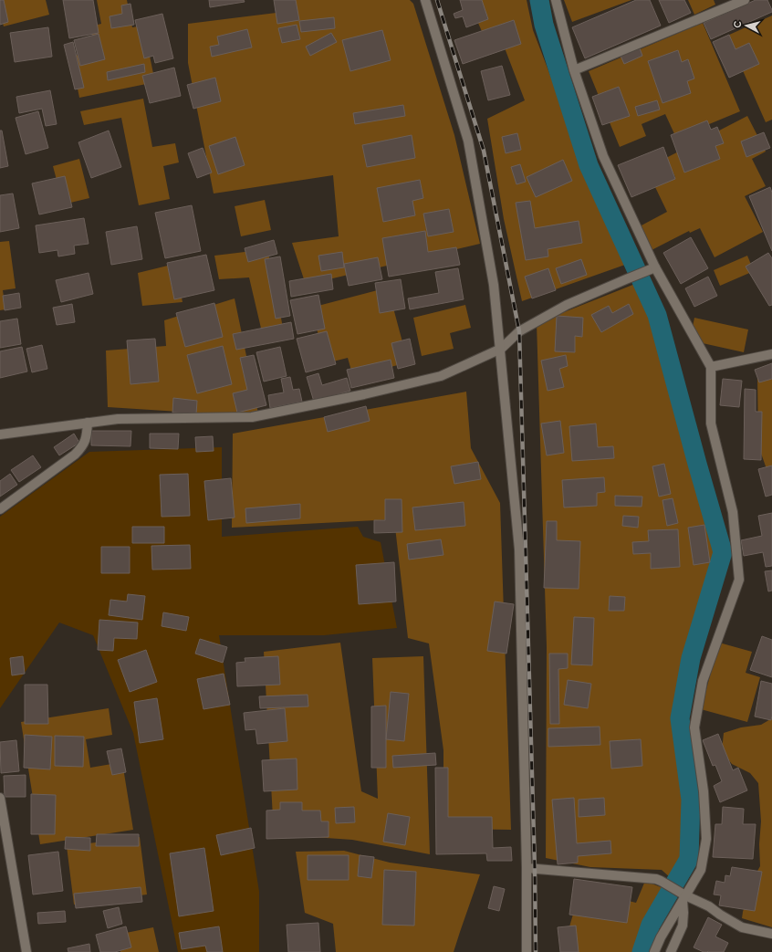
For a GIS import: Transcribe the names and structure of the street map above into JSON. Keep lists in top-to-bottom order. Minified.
{"north":"left"}
